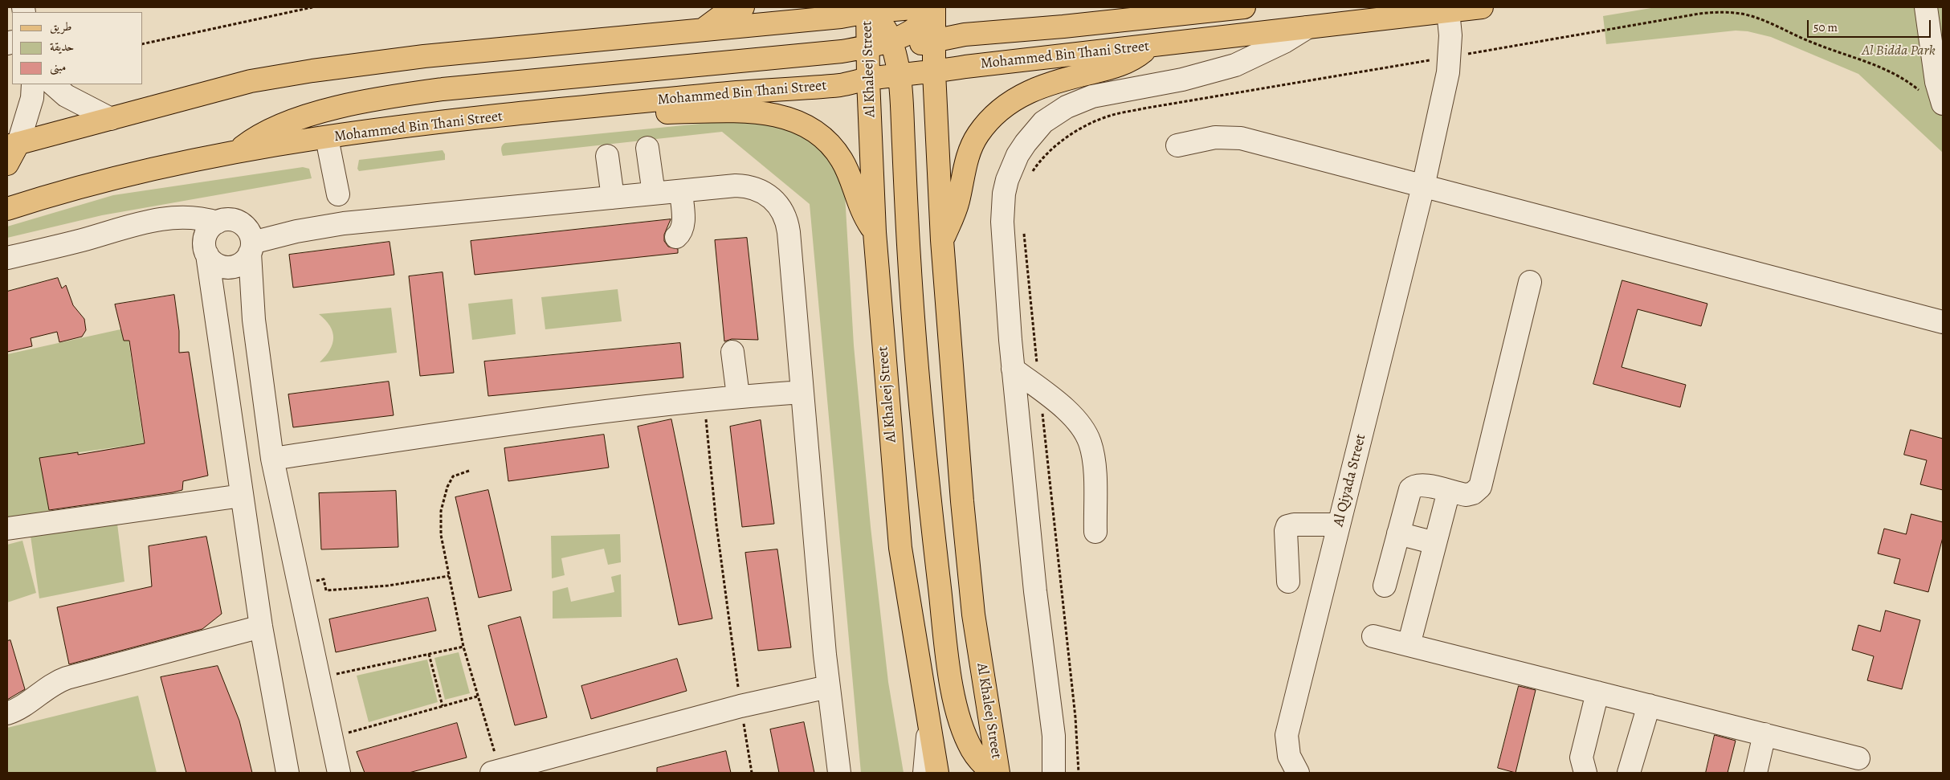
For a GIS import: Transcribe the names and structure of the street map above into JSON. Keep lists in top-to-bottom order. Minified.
{"streets":{"main road":["Mohammed Bin Thani Street","Al Khaleej Street"],"street":["Al Qiyada Street"]},"crossings":[["Mohammed Bin Thani Street","Al Khaleej Street"],["Mohammed Bin Thani Street","Al Qiyada Street"]],"parks":["Al Bidda Park"],"legend":["طريق","حديقة","مبنى"],"scale_bar":"50 m"}
